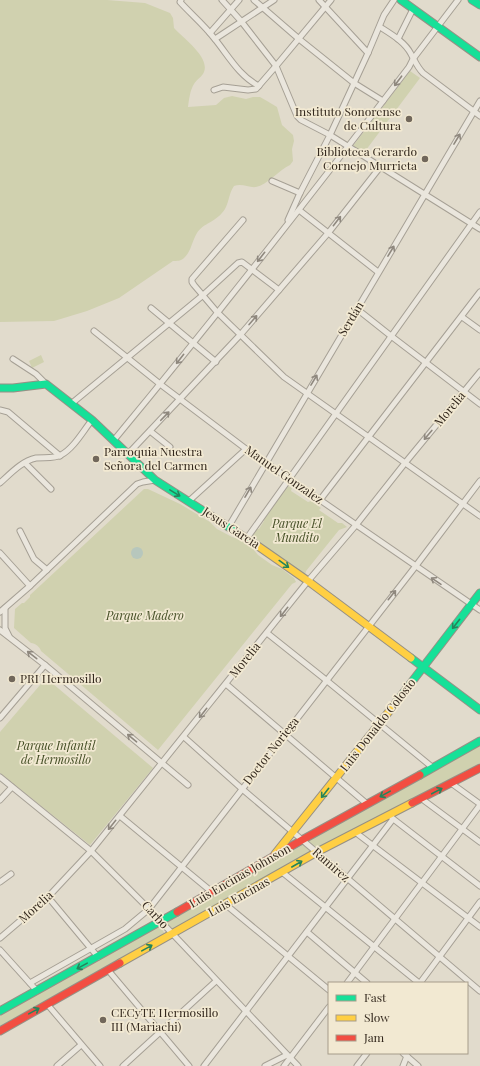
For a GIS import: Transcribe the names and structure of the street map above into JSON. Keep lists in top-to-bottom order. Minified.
{"streets":{"main road":["Jesus Garcia","Luis Donaldo Colosio","Luis Encinas Johnson","Luis Encinas"],"street":["Serdán","Morelia","Manuel Gonzalez","Doctor Noriega","Ramirez","Carbo"]},"crossings":[["Serdán","Manuel Gonzalez"],["Serdán","Jesus Garcia"],["Morelia","Manuel Gonzalez"],["Morelia","Jesus Garcia"],["Morelia","Ramirez"],["Morelia","Carbo"],["Manuel Gonzalez","Luis Donaldo Colosio"],["Manuel Gonzalez","Doctor Noriega"],["Jesus Garcia","Luis Donaldo Colosio"],["Jesus Garcia","Doctor Noriega"],["Luis Donaldo Colosio","Ramirez"],["Luis Donaldo Colosio","Luis Encinas Johnson"],["Doctor Noriega","Ramirez"],["Doctor Noriega","Carbo"],["Ramirez","Luis Encinas Johnson"],["Ramirez","Luis Encinas"],["Luis Encinas Johnson","Carbo"],["Luis Encinas","Carbo"]],"one_way":["Morelia","Luis Donaldo Colosio","Luis Encinas"],"parks":["Parque El Mundito","Parque Madero","Parque Infantil de Hermosillo"],"places":["Instituto Sonorense de Cultura","Biblioteca Gerardo Cornejo Murrieta","Parroquia Nuestra Señora del Carmen","PRI Hermosillo","CECyTE Hermosillo III (Mariachi)"],"legend":["Fast","Slow","Jam"]}
